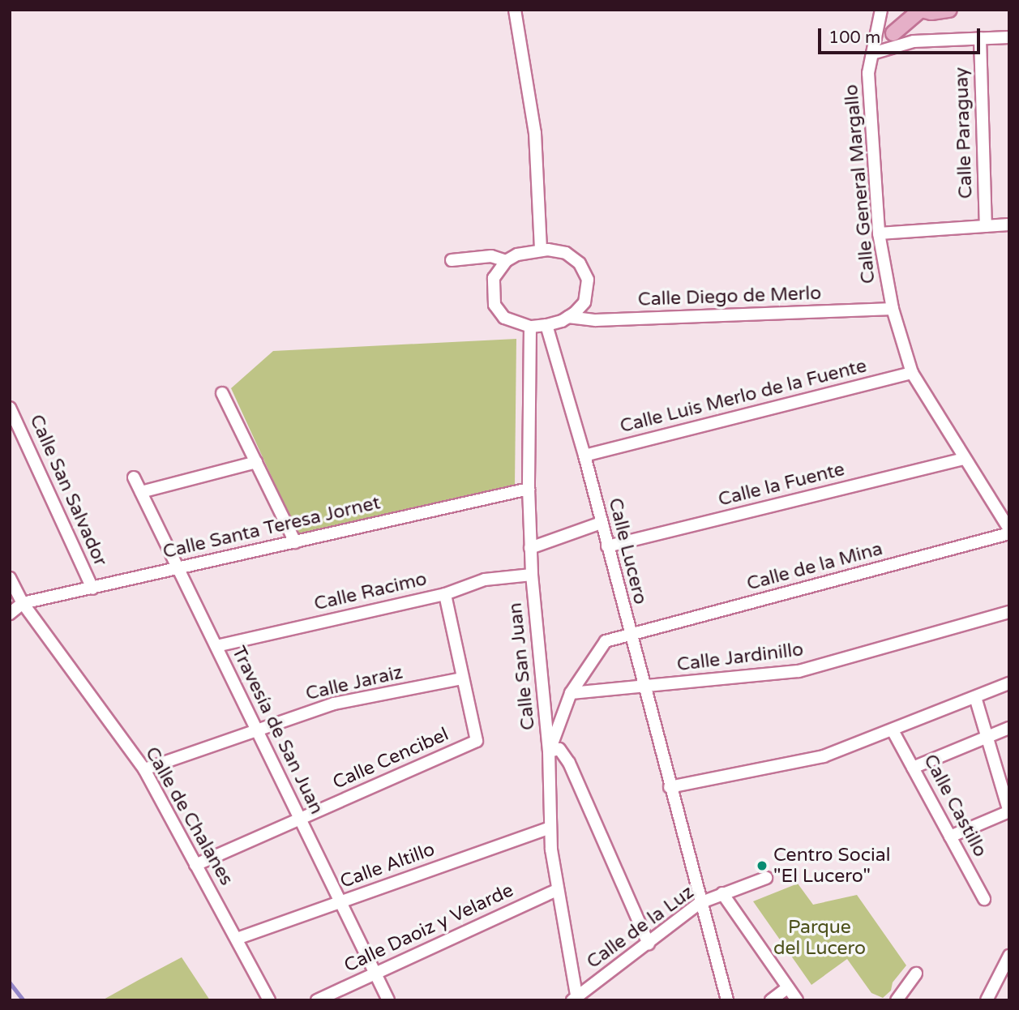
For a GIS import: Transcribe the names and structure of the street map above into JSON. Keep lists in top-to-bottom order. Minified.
{"streets":{"street":["Calle Paraguay","Calle General Margallo","Calle Diego de Merlo","Calle Luis Merlo de la Fuente","Calle la Fuente","Calle San Salvador","Calle Santa Teresa Jornet","Calle Lucero","Calle de la Mina","Calle Racimo","Calle Jardinillo","Calle San Juan","Calle Jaraiz","Travesía de San Juan","Calle Cencibel","Calle Castillo","Calle de Chalanes","Calle Altillo","Calle de la Luz","Calle Daoiz y Velarde"]},"crossings":[["Calle General Margallo","Calle Diego de Merlo"],["Calle General Margallo","Calle Luis Merlo de la Fuente"],["Calle General Margallo","Calle la Fuente"],["Calle General Margallo","Calle de la Mina"],["Calle Diego de Merlo","Calle Lucero"],["Calle Diego de Merlo","Calle San Juan"],["Calle Luis Merlo de la Fuente","Calle Lucero"],["Calle la Fuente","Calle Lucero"],["Calle San Salvador","Calle Santa Teresa Jornet"],["Calle Santa Teresa Jornet","Calle San Juan"],["Calle Santa Teresa Jornet","Travesía de San Juan"],["Calle Santa Teresa Jornet","Calle de Chalanes"],["Calle Lucero","Calle de la Mina"],["Calle Lucero","Calle Jardinillo"],["Calle Lucero","Calle San Juan"],["Calle Lucero","Calle de la Luz"],["Calle de la Mina","Calle Jardinillo"],["Calle de la Mina","Calle San Juan"],["Calle Racimo","Calle San Juan"],["Calle Racimo","Travesía de San Juan"],["Calle San Juan","Calle Altillo"],["Calle San Juan","Calle de la Luz"],["Calle San Juan","Calle Daoiz y Velarde"],["Calle Jaraiz","Travesía de San Juan"],["Calle Jaraiz","Calle Cencibel"],["Calle Jaraiz","Calle de Chalanes"],["Travesía de San Juan","Calle Cencibel"],["Travesía de San Juan","Calle Altillo"],["Travesía de San Juan","Calle Daoiz y Velarde"],["Calle Cencibel","Calle de Chalanes"],["Calle de Chalanes","Calle Altillo"]],"parks":["Parque del Lucero"],"places":["Centro Social \"El Lucero\""],"scale_bar":"100 m"}
